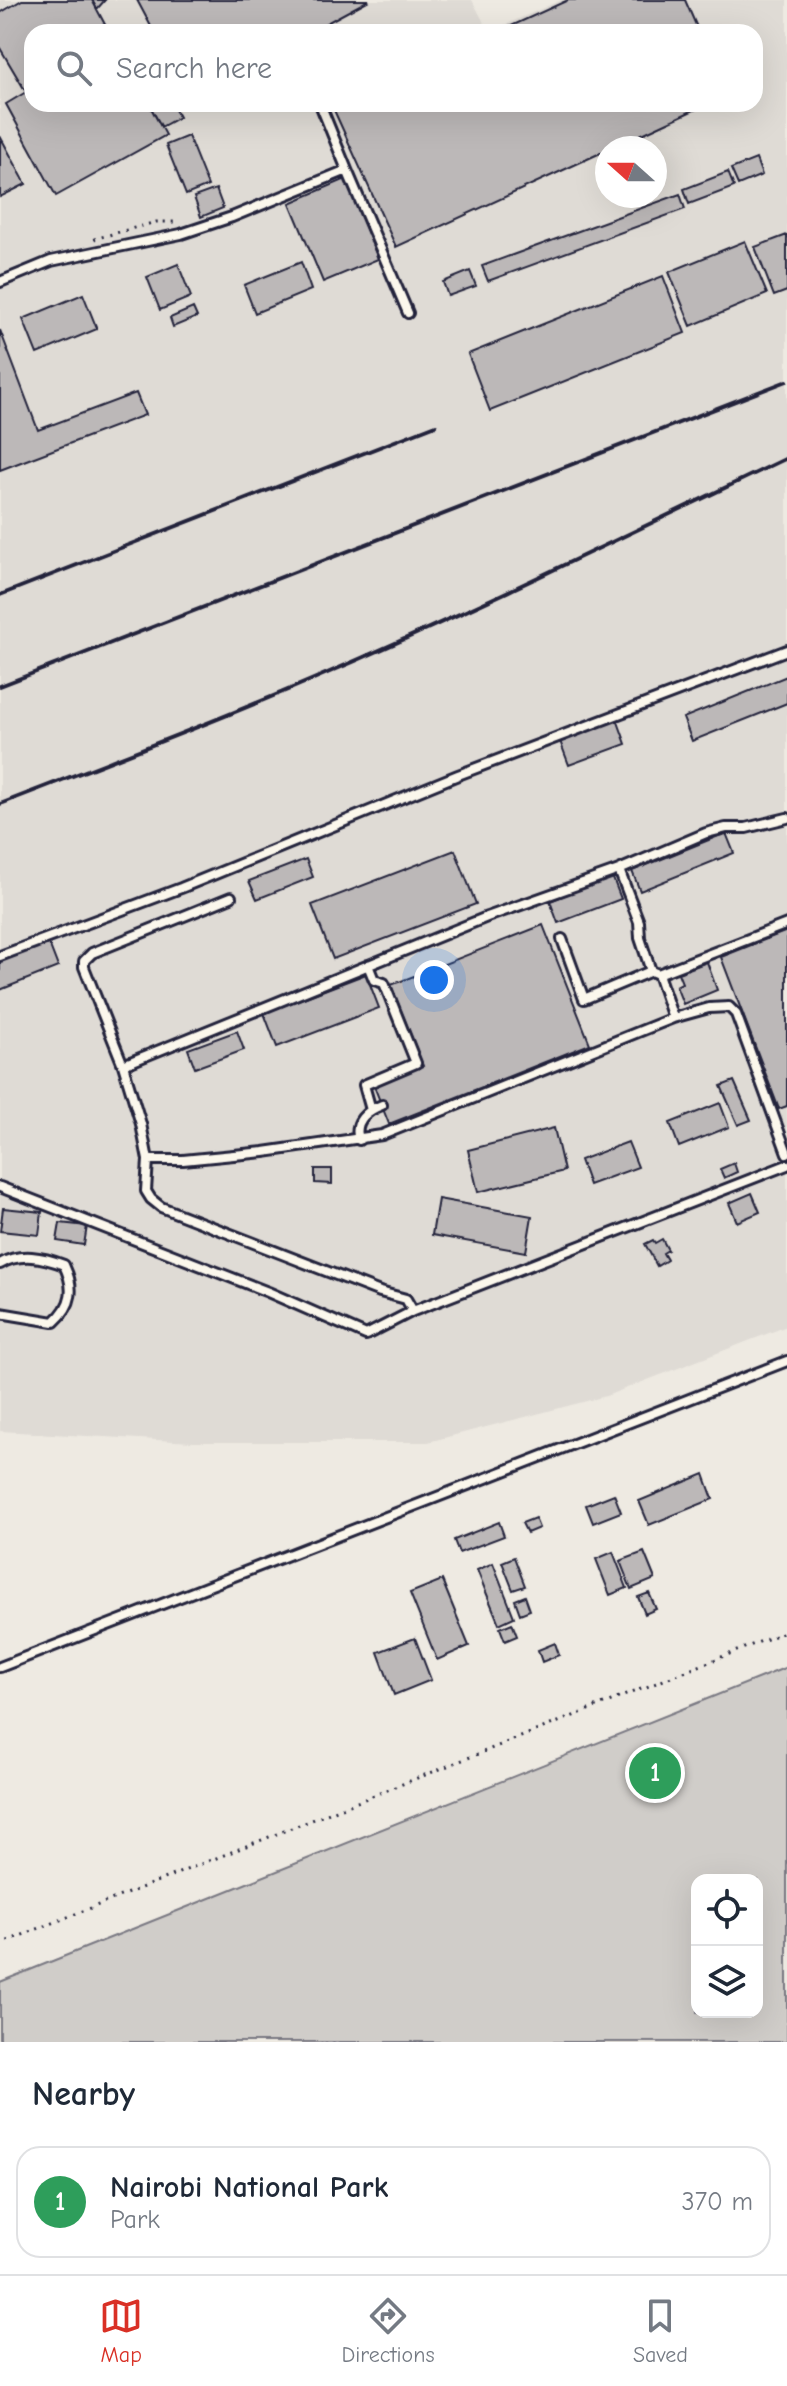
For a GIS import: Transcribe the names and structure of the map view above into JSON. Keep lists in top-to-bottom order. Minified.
{"north":"left","page":{"search":"Search here","pins":"1","heading":"Nearby","list":[{"mark":"1","name":"Nairobi National Park","note":"Park","value":"370 m"}],"nav":["Map","Directions","Saved"]}}
